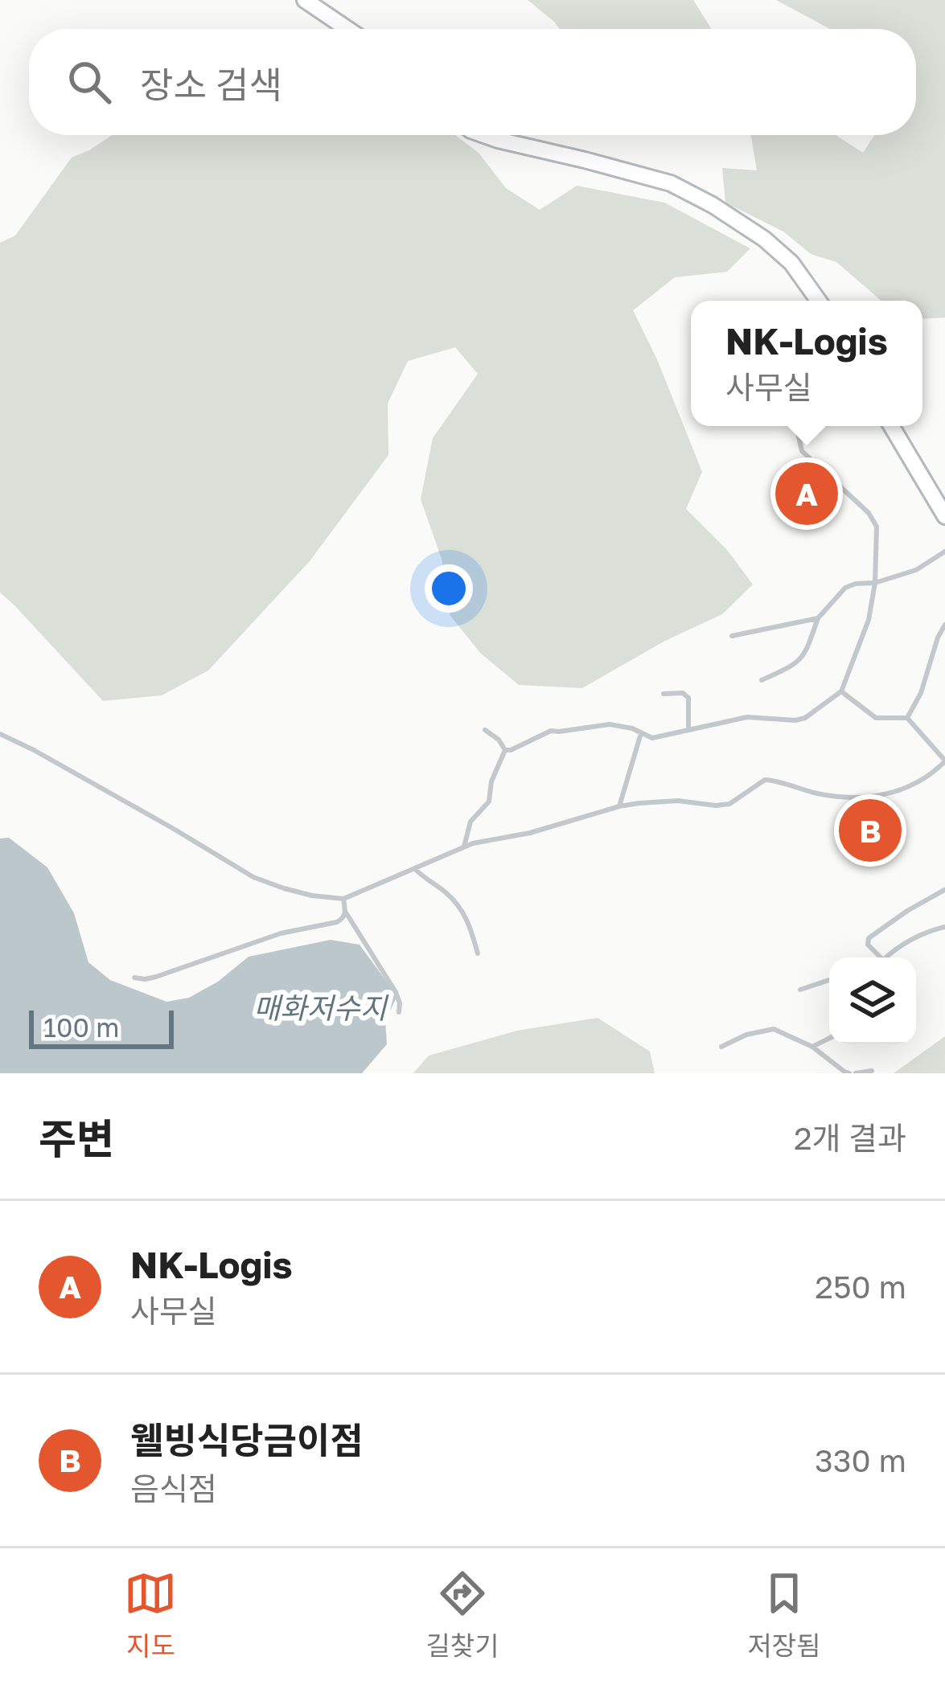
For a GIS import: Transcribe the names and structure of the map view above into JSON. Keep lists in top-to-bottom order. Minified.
{"water":["매화저수지"],"scale_bar":"100 m","page":{"search":"장소 검색","popup":["NK-Logis","사무실"],"pins":["A","B"],"scale":"100 m","heading":["주변","2개 결과"],"list":[{"mark":"A","name":"NK-Logis","note":"사무실","value":"250 m"},{"mark":"B","name":"웰빙식당금이점","note":"음식점","value":"330 m"}],"nav":["지도","길찾기","저장됨"]}}
